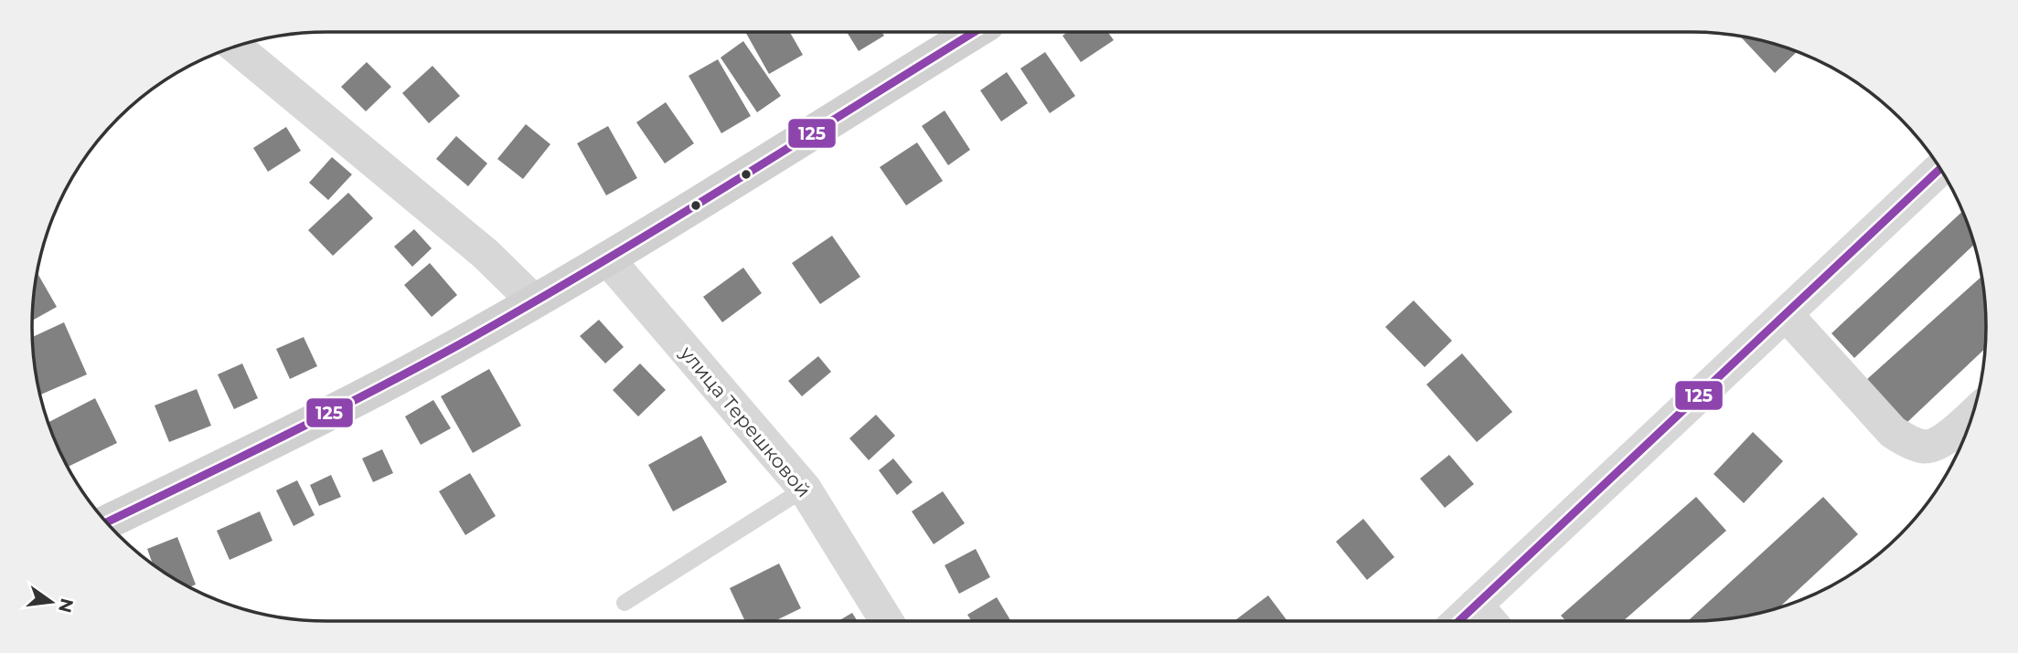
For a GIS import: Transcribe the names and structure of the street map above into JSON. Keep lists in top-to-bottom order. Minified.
{"streets":{"street":["улица Терешковой"]},"lines":["transit line 125"],"north":"right"}
